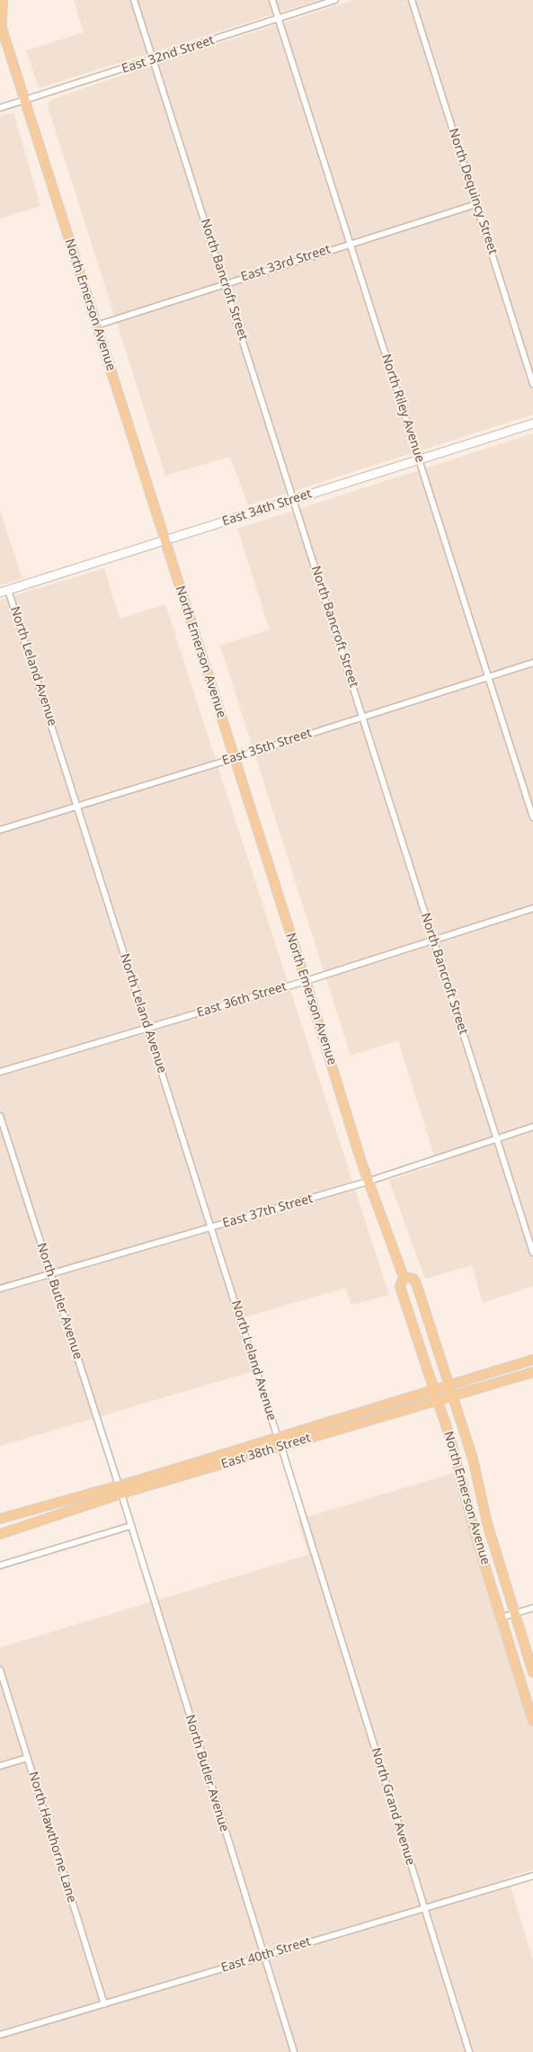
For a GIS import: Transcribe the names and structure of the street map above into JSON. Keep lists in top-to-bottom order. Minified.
{"streets":{"main road":["North Emerson Avenue","East 34th Street","East 38th Street"],"street":["East 32nd Street","North Dequincy Street","East 33rd Street","North Bancroft Street","North Riley Avenue","North Leland Avenue","East 35th Street","East 36th Street","East 37th Street","North Butler Avenue","North Grand Avenue","North Hawthorne Lane","East 40th Street"]},"crossings":[["East 32nd Street","North Bancroft Street"],["East 32nd Street","North Emerson Avenue"],["East 32nd Street","North Riley Avenue"],["North Dequincy Street","East 33rd Street"],["East 33rd Street","North Bancroft Street"],["East 33rd Street","North Emerson Avenue"],["East 33rd Street","North Riley Avenue"],["North Bancroft Street","East 34th Street"],["North Bancroft Street","East 35th Street"],["North Bancroft Street","East 36th Street"],["North Bancroft Street","East 37th Street"],["North Emerson Avenue","East 34th Street"],["North Emerson Avenue","East 35th Street"],["North Emerson Avenue","East 36th Street"],["North Emerson Avenue","East 37th Street"],["North Emerson Avenue","East 38th Street"],["North Riley Avenue","East 34th Street"],["North Riley Avenue","East 35th Street"],["East 34th Street","North Leland Avenue"],["North Leland Avenue","East 35th Street"],["North Leland Avenue","East 36th Street"],["North Leland Avenue","East 37th Street"],["North Leland Avenue","East 38th Street"],["East 37th Street","North Butler Avenue"],["North Butler Avenue","East 38th Street"],["North Butler Avenue","East 40th Street"],["East 38th Street","North Grand Avenue"],["North Grand Avenue","East 40th Street"],["North Hawthorne Lane","East 40th Street"]]}
